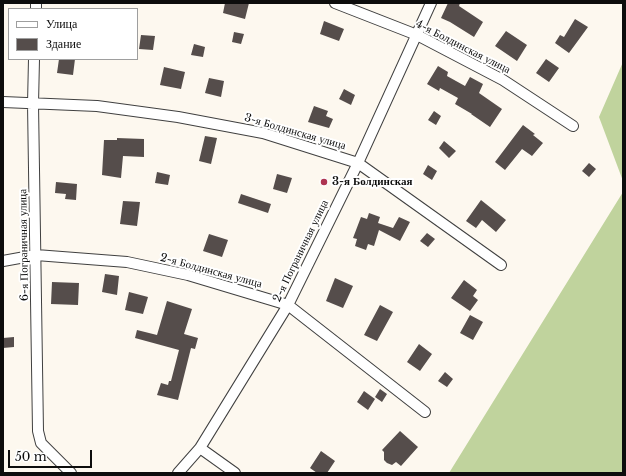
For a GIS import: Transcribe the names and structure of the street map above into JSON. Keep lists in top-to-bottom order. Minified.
{"streets":{"street":["4-я Болдинская улица","3-я Болдинская улица","6-я Пограничная улица","2-я Пограничная улица","2-я Болдинская улица"]},"crossings":[["4-я Болдинская улица","2-я Пограничная улица"],["3-я Болдинская улица","6-я Пограничная улица"],["3-я Болдинская улица","2-я Пограничная улица"],["6-я Пограничная улица","2-я Болдинская улица"],["2-я Пограничная улица","2-я Болдинская улица"]],"places":["3-я Болдинская"],"legend":["Улица","Здание"],"scale_bar":"50 m"}
